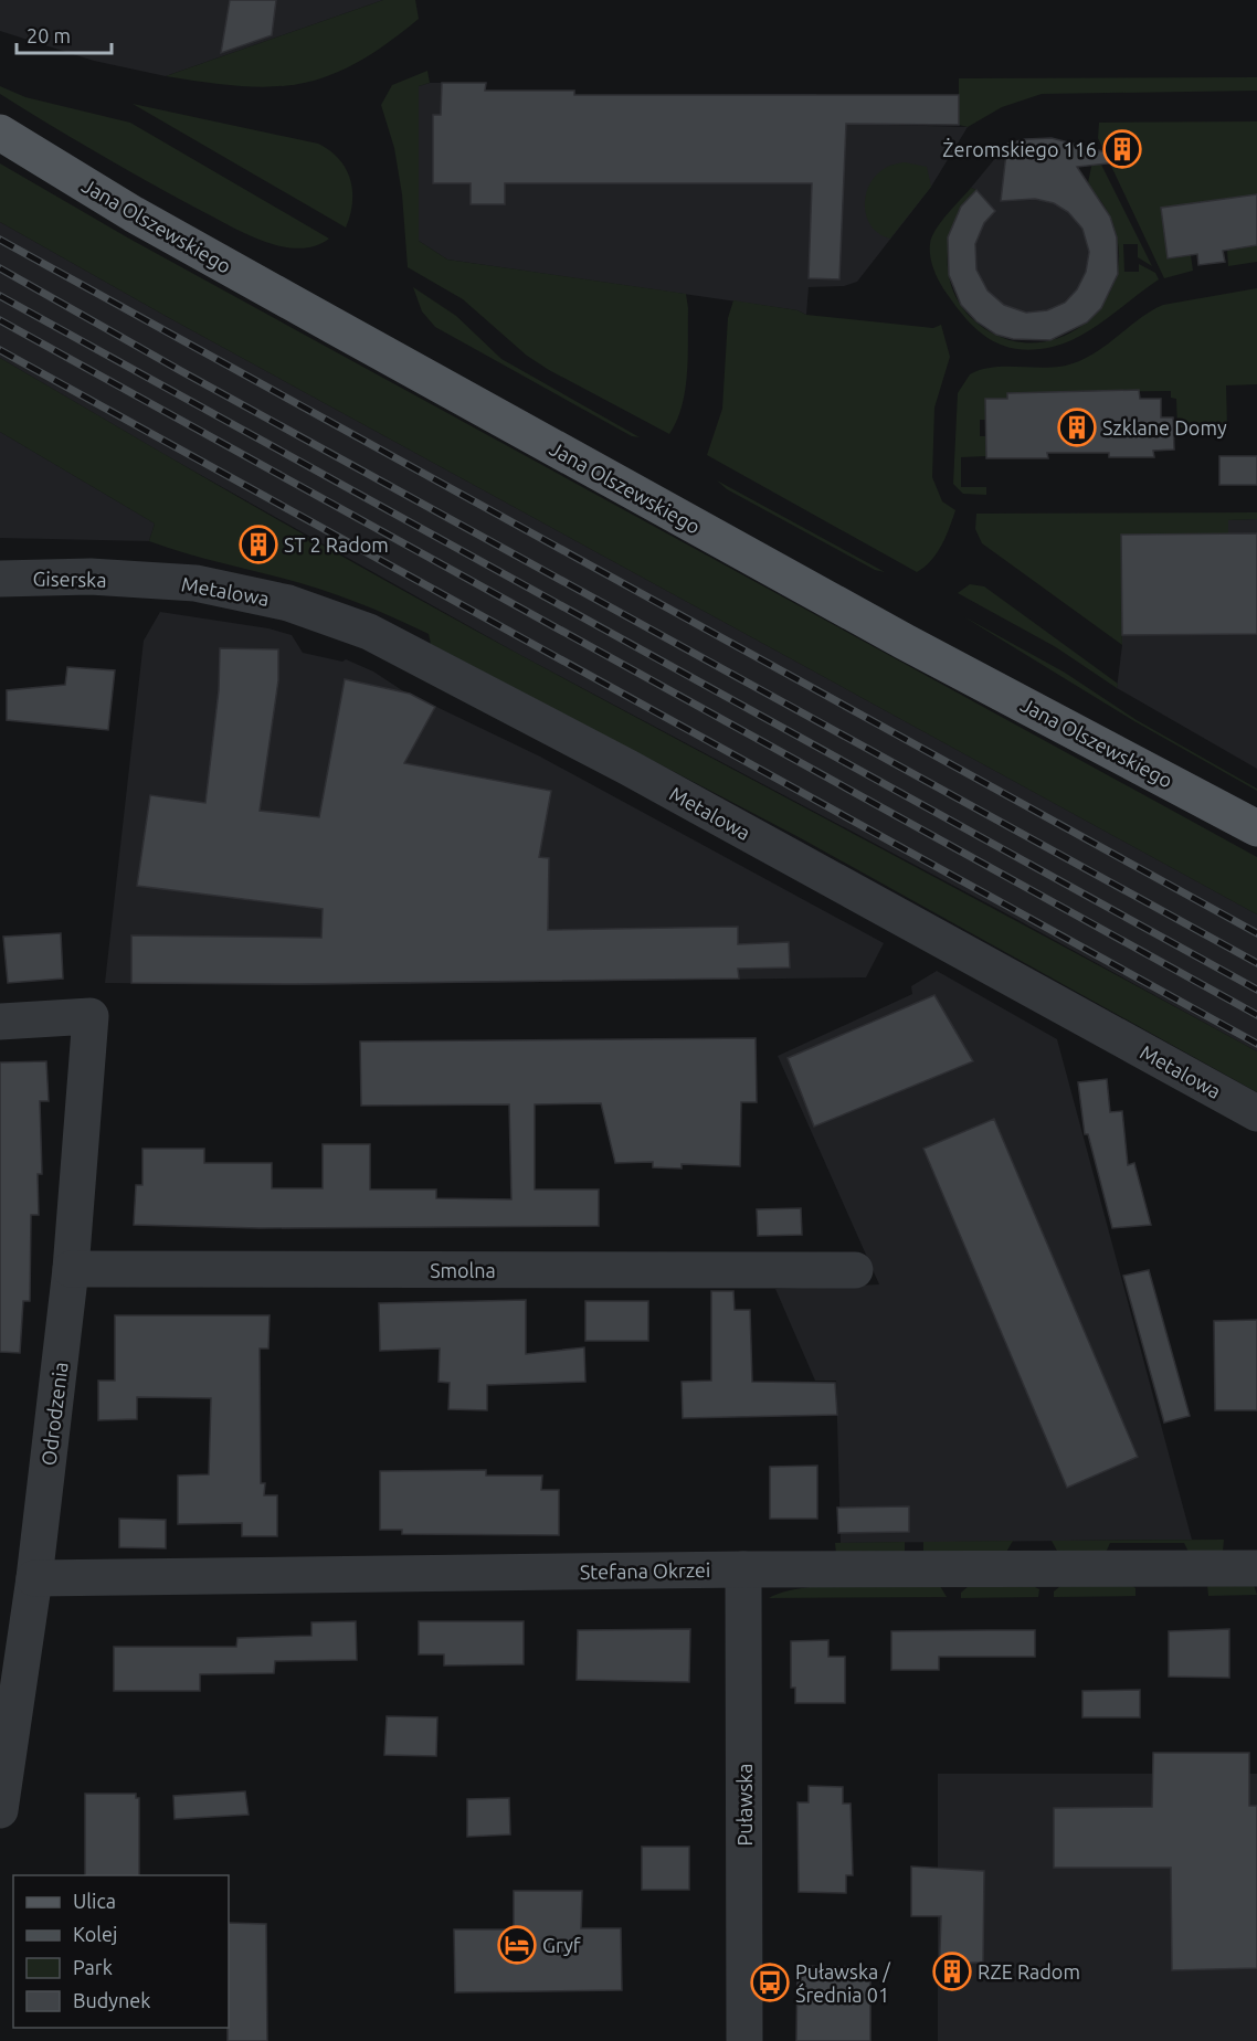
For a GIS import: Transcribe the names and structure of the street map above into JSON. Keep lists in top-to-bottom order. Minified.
{"streets":{"main road":["Jana Olszewskiego"],"street":["Giserska","Metalowa","Smolna","Odrodzenia","Stefana Okrzei","Puławska"]},"crossings":[["Giserska","Metalowa"],["Smolna","Odrodzenia"],["Odrodzenia","Stefana Okrzei"],["Stefana Okrzei","Puławska"]],"places":{"building":["Żeromskiego 116","Szklane Domy","ST 2 Radom","RZE Radom"],"hotel":["Gryf"],"bus stop":["Puławska / Średnia 01"]},"legend":["Ulica","Kolej","Park","Budynek"],"scale_bar":"20 m"}
